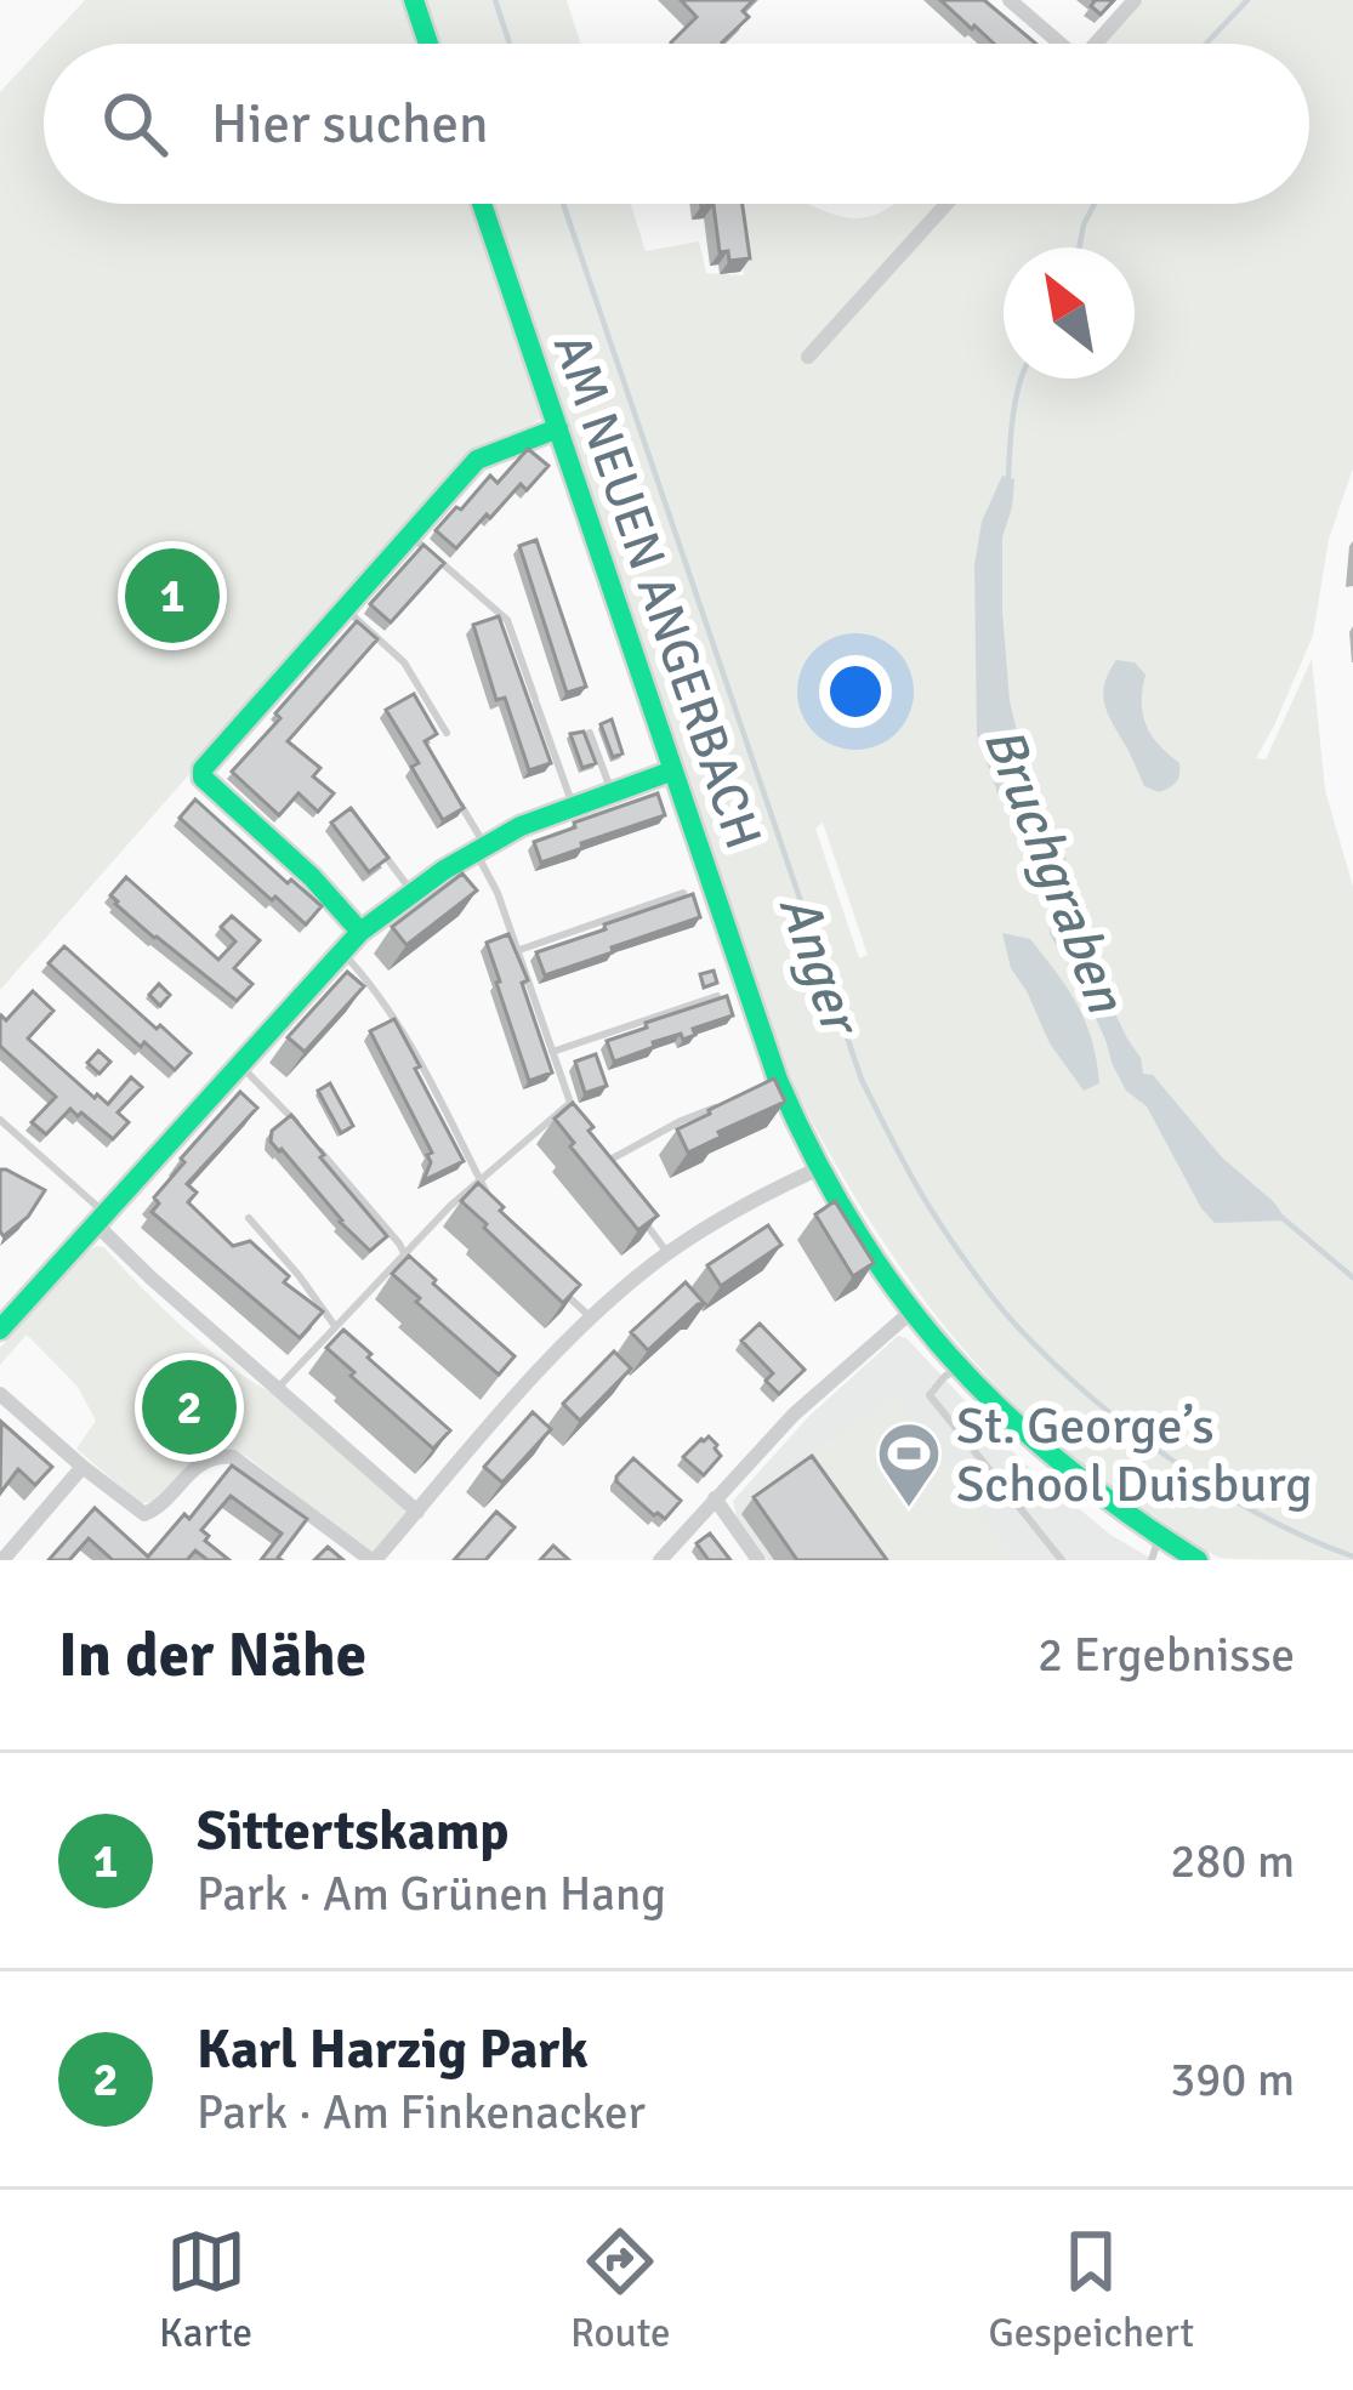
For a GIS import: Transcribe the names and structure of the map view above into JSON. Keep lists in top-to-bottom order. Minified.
{"streets":{"street":["AM NEUEN ANGERBACH"]},"water":["Bruchgraben","Anger"],"places":{"sports":["St. George’s School Duisburg"]},"north":"top left","page":{"search":"Hier suchen","pins":["1","2"],"heading":["In der Nähe","2 Ergebnisse"],"list":[{"mark":"1","name":"Sittertskamp","note":"Park · Am Grünen Hang","value":"280 m"},{"mark":"2","name":"Karl Harzig Park","note":"Park · Am Finkenacker","value":"390 m"}],"nav":["Karte","Route","Gespeichert"]}}
